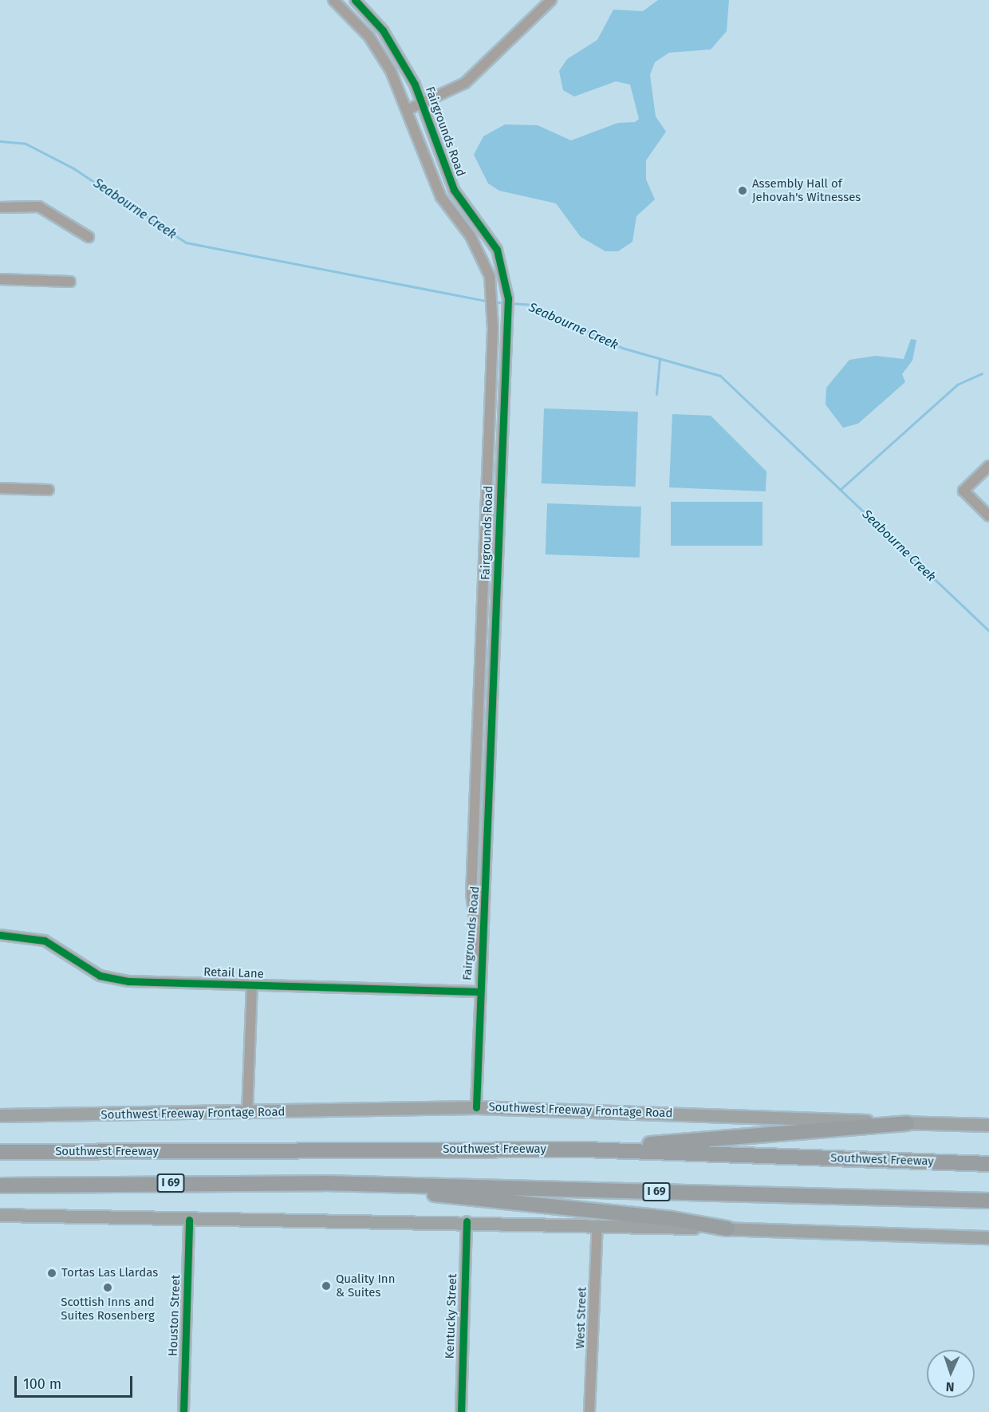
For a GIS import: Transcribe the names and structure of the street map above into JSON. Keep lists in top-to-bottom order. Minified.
{"streets":{"highway":["Southwest Freeway","I 69"],"main road":["Southwest Freeway Frontage Road"],"street":["Fairgrounds Road","Retail Lane","Houston Street","Kentucky Street","West Street"]},"crossings":[["Fairgrounds Road","Retail Lane"],["Fairgrounds Road","Southwest Freeway Frontage Road"]],"water":["Seabourne Creek"],"places":["Assembly Hall of Jehovah's Witnesses","Tortas Las Llardas","Quality Inn & Suites","Scottish Inns and Suites Rosenberg"],"scale_bar":"100 m","north":"bottom"}
